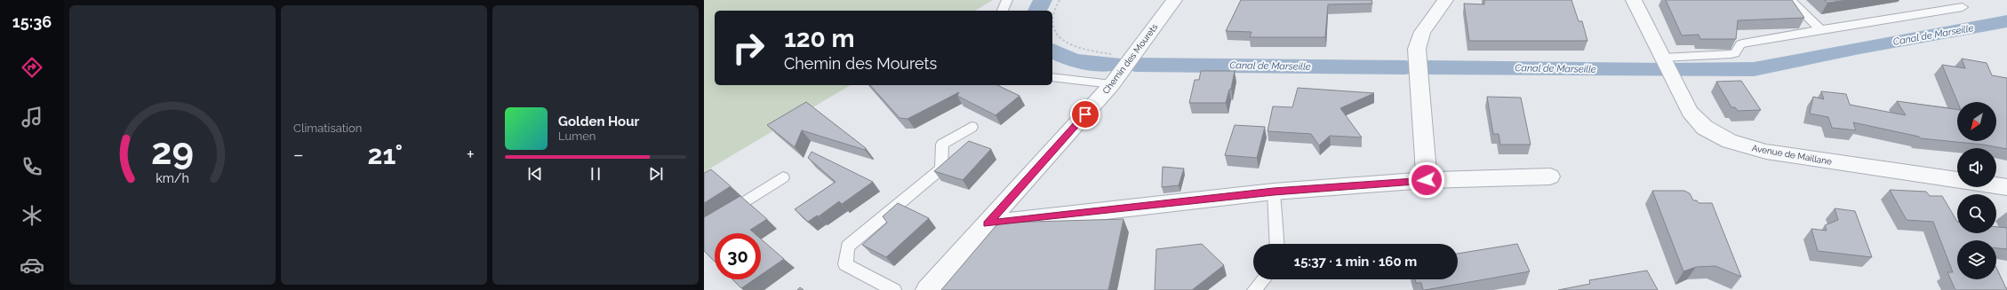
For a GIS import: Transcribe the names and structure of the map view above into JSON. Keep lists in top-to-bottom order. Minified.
{"streets":{"street":["Chemin des Mourets","Avenue de Maillane"]},"water":["Canal de Marseille"],"north":"bottom left","page":{"tabs":"15:36","tile":"Climatisation","turn":["120 m","Chemin des Mourets"],"song":["Golden Hour","Lumen"],"heat":["−","21°","+"],"limit":"30","trip":"15:37 · 1 min · 160 m","gauge":["29","km/h"]}}
